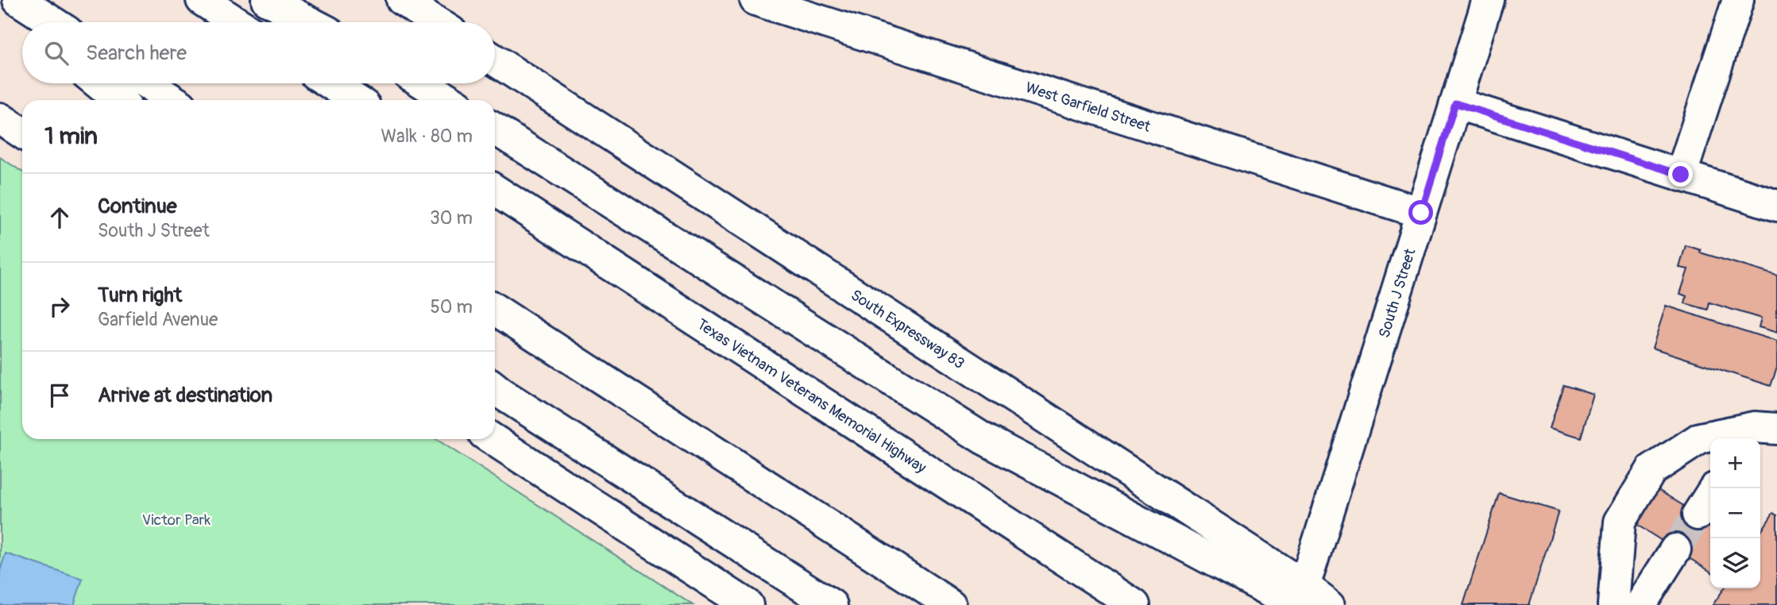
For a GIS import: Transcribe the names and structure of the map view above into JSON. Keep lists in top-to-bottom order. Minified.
{"streets":{"main road":["West Garfield Street","South J Street","South Expressway 83","Texas Vietnam Veterans Memorial Highway"]},"crossings":[["West Garfield Street","South J Street"],["South J Street","South Expressway 83"]],"parks":["Victor Park"],"page":{"search":"Search here","heading":["1 min","Walk · 80 m"],"list":[["Continue","South J Street","30 m"],["Turn right","Garfield Avenue","50 m"],"Arrive at destination"],"map_buttons":["+","−"]}}
